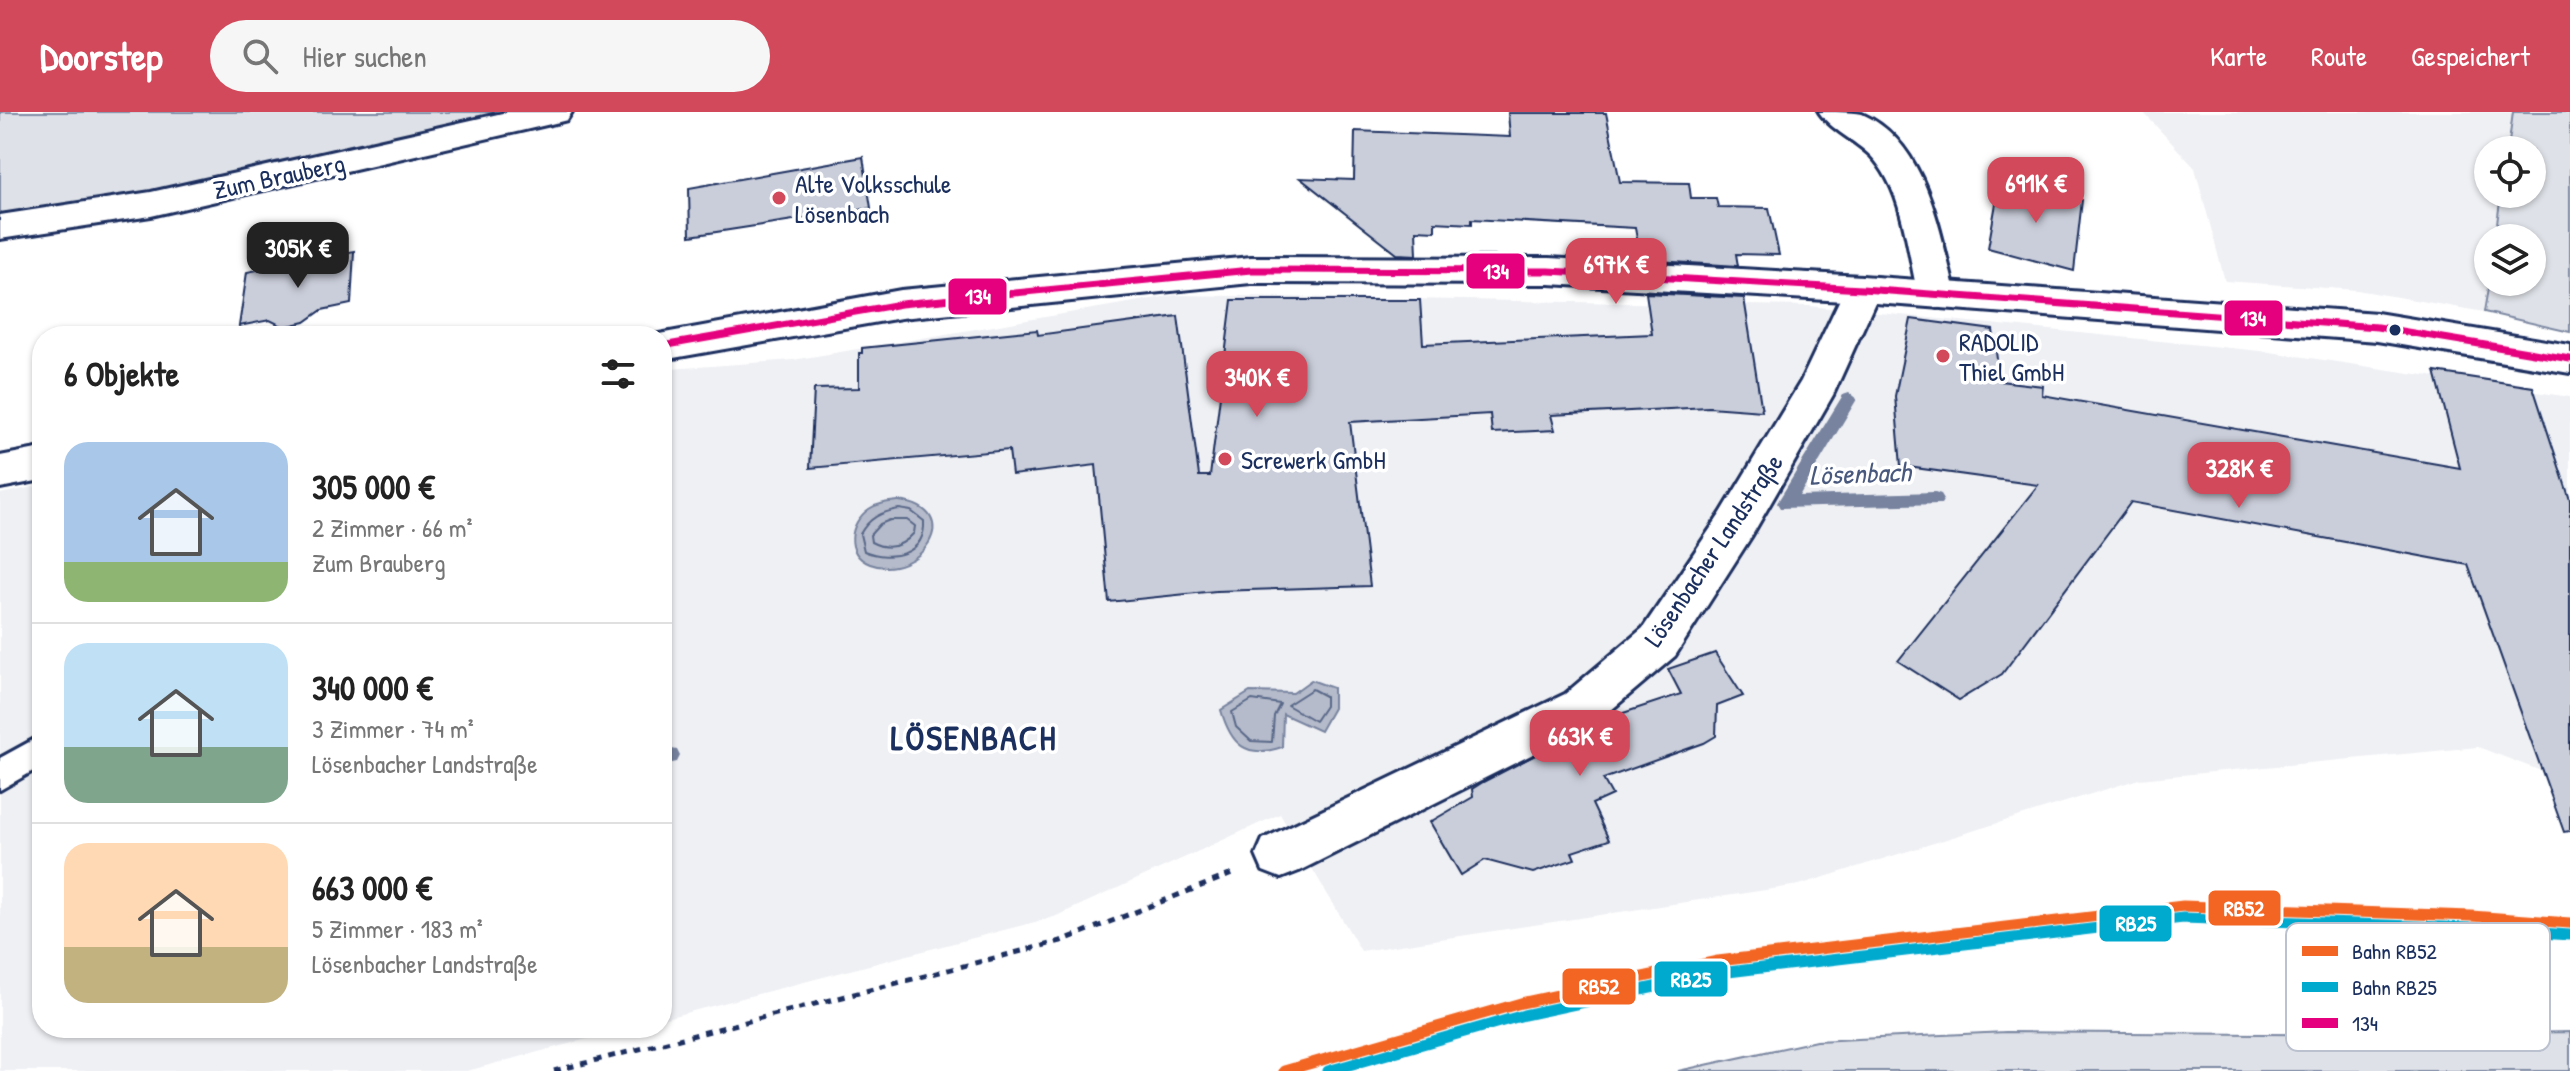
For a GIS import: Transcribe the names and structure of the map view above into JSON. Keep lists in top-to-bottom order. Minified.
{"streets":{"main road":["Zum Brauberg","Lösenbacher Landstraße"]},"districts":["LÖSENBACH"],"water":["Lösenbach"],"places":["Alte Volksschule Lösenbach","RADOLID Thiel GmbH","Screwerk GmbH"],"lines":["transit line 134","rail line RB52","rail line RB25"],"legend":["Bahn RB52","Bahn RB25","134"],"page":{"header":"Doorstep","search":"Hier suchen","nav":["Karte","Route","Gespeichert"],"price":["691K €","305K €","697K €","340K €","328K €","663K €"],"heading":"6 Objekte","list":[{"name":"305 000 €","note":"2 Zimmer · 66 m² · Zum Brauberg"},{"name":"340 000 €","note":"3 Zimmer · 74 m² · Lösenbacher Landstraße"},{"name":"663 000 €","note":"5 Zimmer · 183 m² · Lösenbacher Landstraße"}]}}
